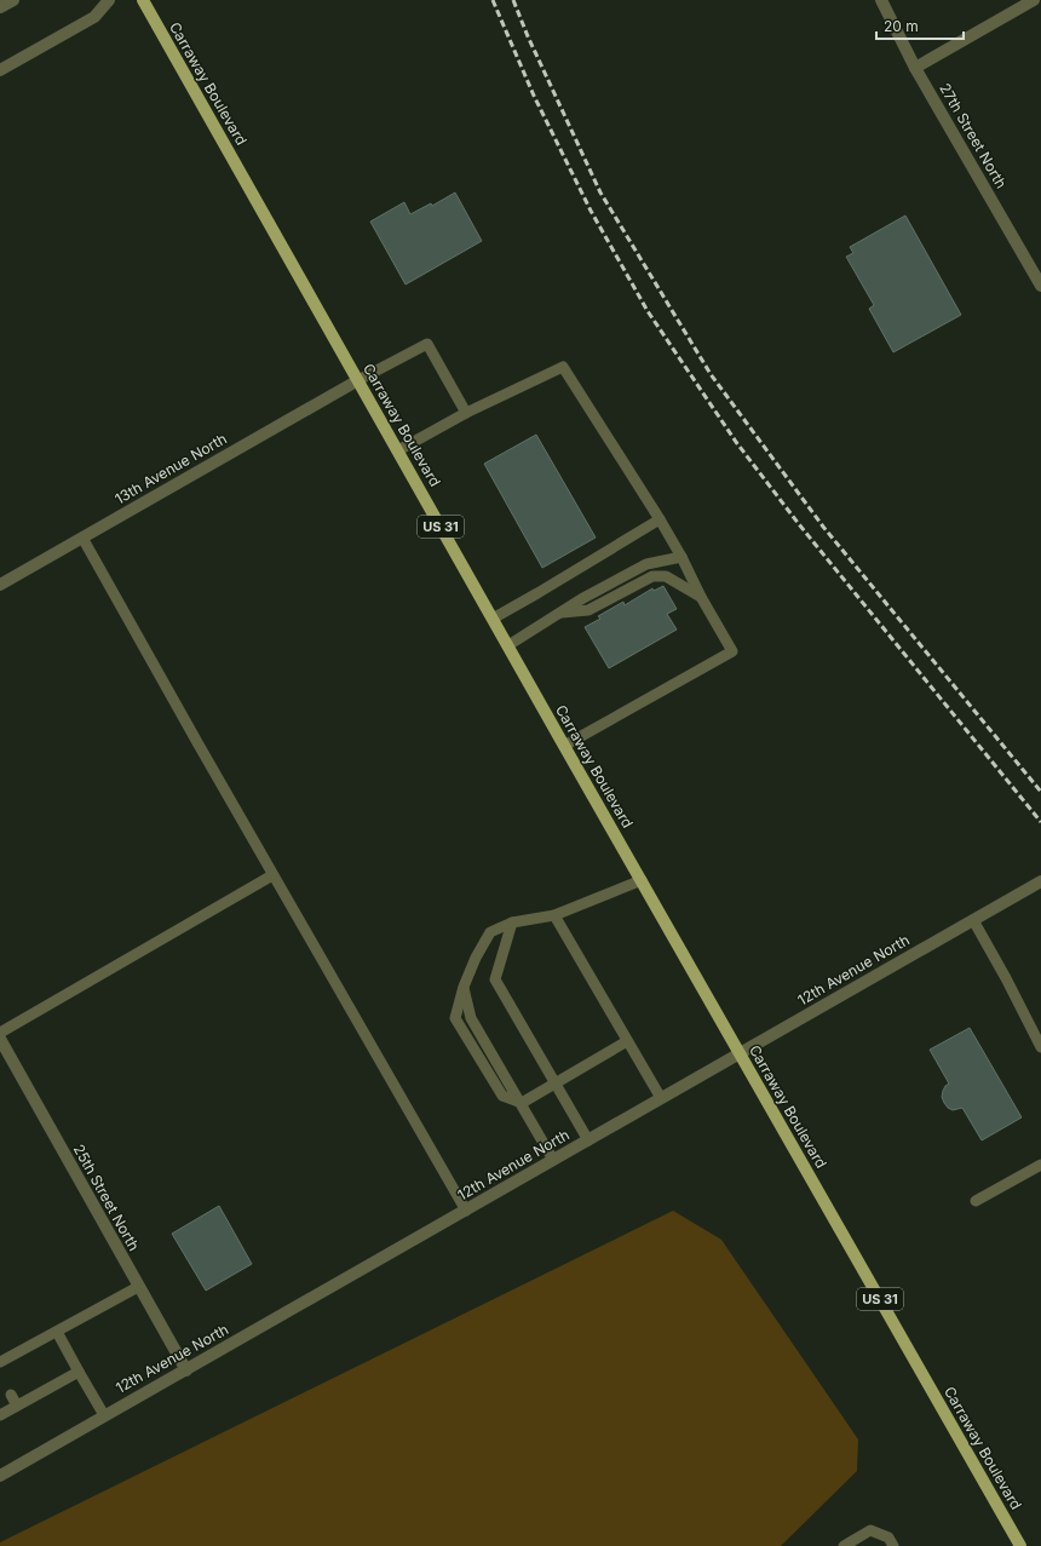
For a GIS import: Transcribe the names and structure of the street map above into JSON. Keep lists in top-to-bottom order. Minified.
{"streets":{"main road":["Carraway Boulevard","US 31"],"street":["27th Street North","13th Avenue North","12th Avenue North","25th Street North"]},"crossings":[["Carraway Boulevard","13th Avenue North"],["Carraway Boulevard","12th Avenue North"],["12th Avenue North","25th Street North"]],"scale_bar":"20 m"}
